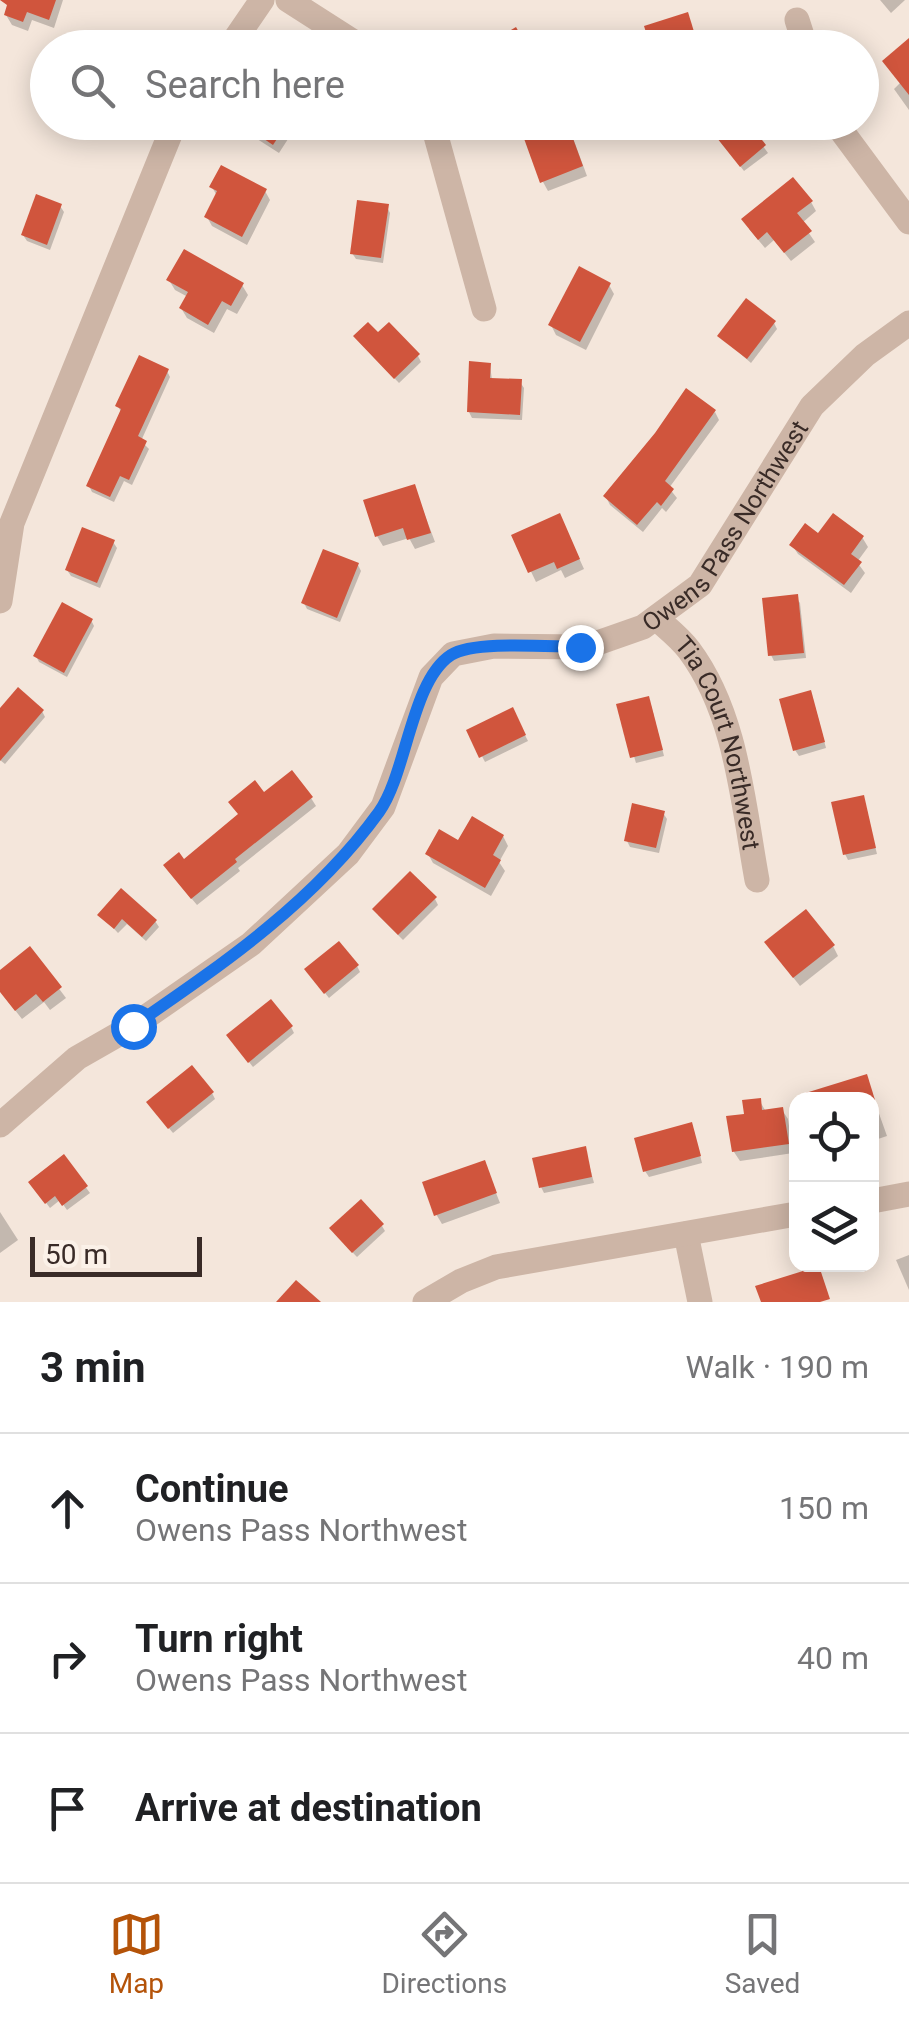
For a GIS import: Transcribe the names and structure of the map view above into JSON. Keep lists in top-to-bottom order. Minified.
{"streets":{"street":["Owens Pass Northwest","Tia Court Northwest"]},"crossings":[["Owens Pass Northwest","Tia Court Northwest"]],"scale_bar":"50 m","page":{"search":"Search here","scale":"50 m","heading":["3 min","Walk · 190 m"],"list":[["Continue","Owens Pass Northwest","150 m"],["Turn right","Owens Pass Northwest","40 m"],"Arrive at destination"],"nav":["Map","Directions","Saved"]}}
